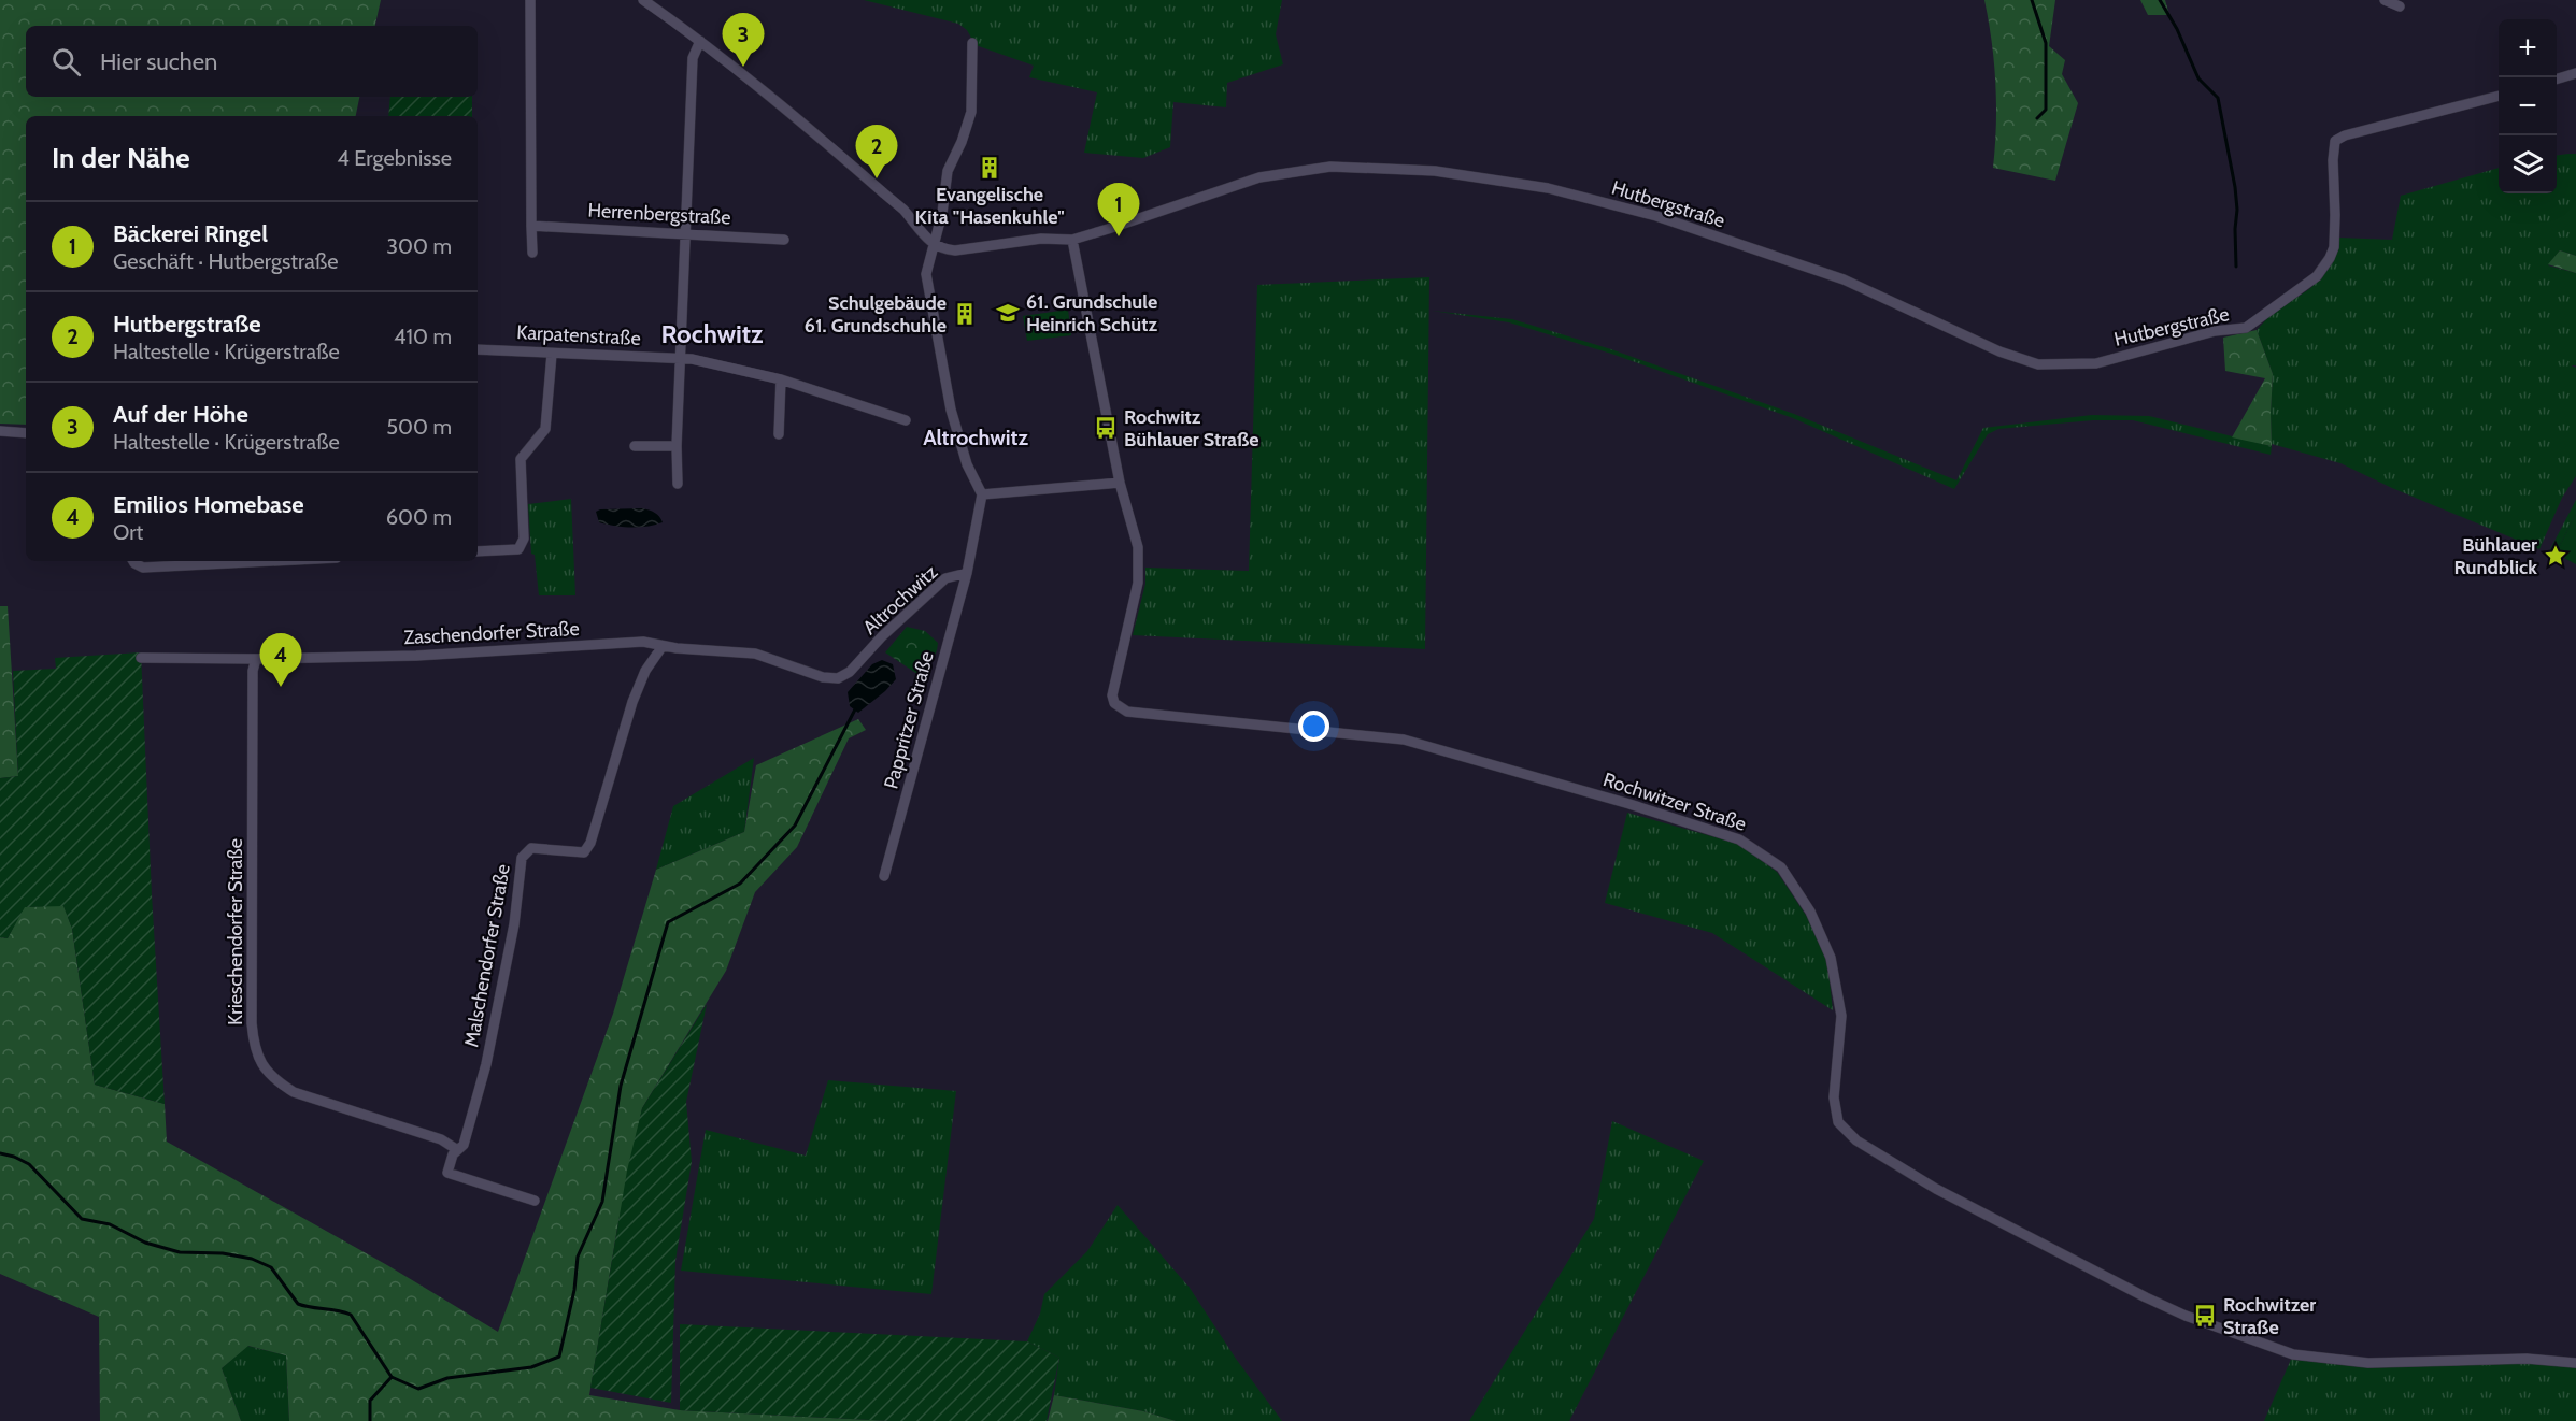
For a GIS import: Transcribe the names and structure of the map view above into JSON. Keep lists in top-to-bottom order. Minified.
{"streets":{"street":["Hutbergstraße","Herrenbergstraße","Karpatenstraße","Altrochwitz","Zaschendorfer Straße","Pappritzer Straße","Rochwitzer Straße","Krieschendorfer Straße","Malschendorfer Straße"]},"crossings":[["Altrochwitz","Zaschendorfer Straße"],["Altrochwitz","Pappritzer Straße"],["Zaschendorfer Straße","Krieschendorfer Straße"],["Zaschendorfer Straße","Malschendorfer Straße"],["Krieschendorfer Straße","Malschendorfer Straße"]],"districts":["Rochwitz","Altrochwitz"],"places":{"building":["Evangelische Kita \"Hasenkuhle\"","Schulgebäude 61. Grundschuhle"],"school or university":["61. Grundschule Heinrich Schütz"],"bus stop":["Rochwitz Bühlauer Straße","Rochwitzer Straße"],"place":["Bühlauer Rundblick"]},"page":{"pins":["3","2","1","4"],"map_buttons":["+","−"],"search":"Hier suchen","heading":["In der Nähe","4 Ergebnisse"],"list":[{"mark":"1","name":"Bäckerei Ringel","note":"Geschäft · Hutbergstraße","value":"300 m"},{"mark":"2","name":"Hutbergstraße","note":"Haltestelle · Krügerstraße","value":"410 m"},{"mark":"3","name":"Auf der Höhe","note":"Haltestelle · Krügerstraße","value":"500 m"},{"mark":"4","name":"Emilios Homebase","note":"Ort","value":"600 m"}]}}
